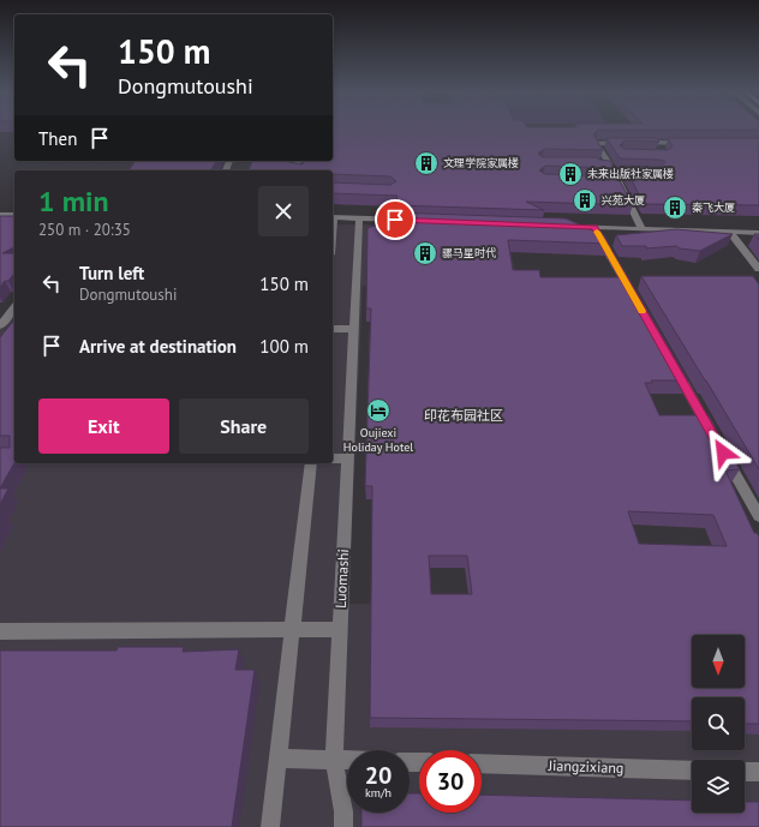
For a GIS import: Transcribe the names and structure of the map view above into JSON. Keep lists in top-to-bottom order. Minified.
{"streets":{"street":["Luomashi","Jiangzixiang"]},"districts":["印花布园社区"],"places":{"building":["文理学院家属楼","未来出版社家属楼","兴苑大厦","秦飞大厦","骡马星时代"],"hotel":["Oujiexi Holiday Hotel"]},"north":"bottom","page":{"turn":["150 m","Dongmutoushi"],"then":"Then","heading":["1 min","250 m · 20:35"],"list":[{"name":"Turn left","note":"Dongmutoushi","value":"150 m"},{"name":"Arrive at destination","value":"100 m"}],"buttons":["Exit","Share"],"speed":"20 km/h","limit":"30"}}
